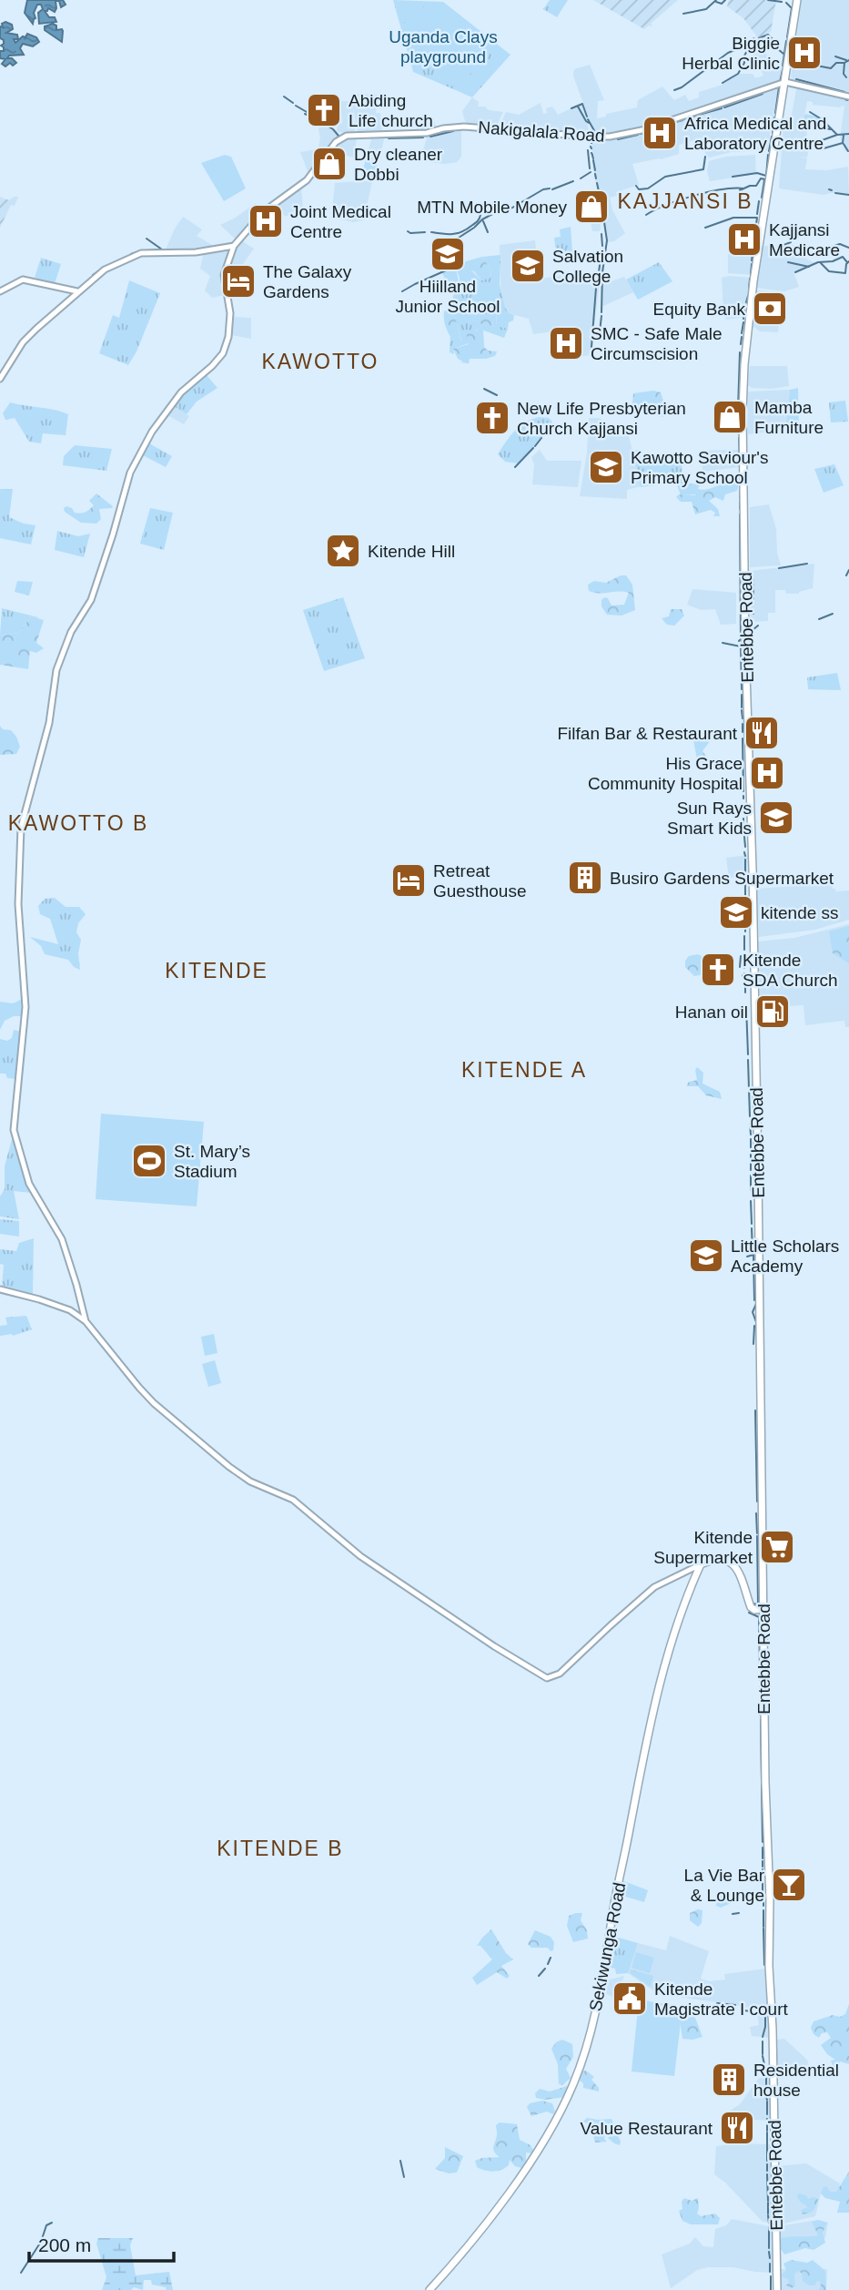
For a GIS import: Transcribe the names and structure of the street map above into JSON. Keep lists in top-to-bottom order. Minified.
{"streets":{"main road":["Entebbe Road","Sekiwunga Road"],"street":["Nakigalala Road"]},"crossings":[["Nakigalala Road","Entebbe Road"]],"districts":["KAJJANSI B","KAWOTTO","KAWOTTO B","KITENDE","KITENDE A","KITENDE B"],"parks":["Uganda Clays playground"],"places":{"hospital":["Biggie Herbal Clinic","Africa Medical and Laboratory Centre","Joint Medical Centre","Kajjansi Medicare","SMC - Safe Male Circumscision","His Grace Community Hospital"],"church":["Abiding Life church","New Life Presbyterian Church Kajjansi","Kitende SDA Church"],"shop":["Dry cleaner Dobbi","MTN Mobile Money","Mamba Furniture"],"school or university":["Hiilland Junior School","Salvation College","Kawotto Saviour's Primary School","Sun Rays Smart Kids","kitende ss","Little Scholars Academy"],"hotel":["The Galaxy Gardens","Retreat Guesthouse"],"bank":["Equity Bank"],"place":["Kitende Hill"],"restaurant":["Filfan Bar & Restaurant","Value Restaurant"],"building":["Busiro Gardens Supermarket","Residential house"],"fuel station":["Hanan oil"],"sports":["St. Mary’s Stadium"],"supermarket":["Kitende Supermarket"],"bar":["La Vie Bar & Lounge"],"public building":["Kitende Magistrate I court"]},"scale_bar":"200 m"}
